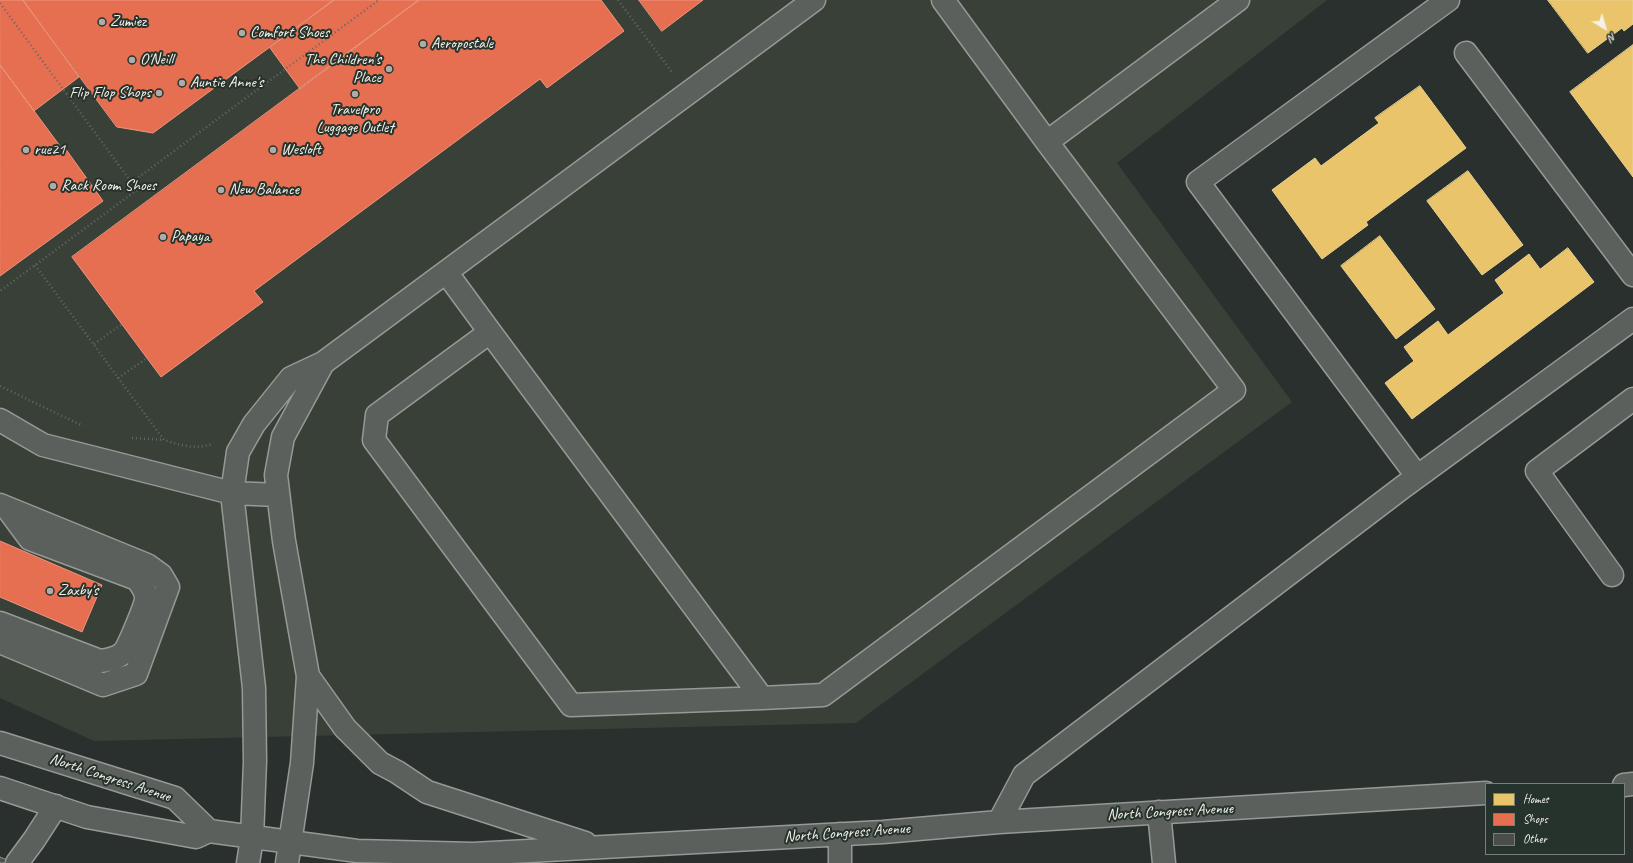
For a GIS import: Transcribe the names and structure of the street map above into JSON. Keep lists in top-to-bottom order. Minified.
{"streets":{"street":["North Congress Avenue"]},"places":["Zumiez","Comfort Shoes","Aeropostale","O'Neill","The Children's Place","Auntie Anne's","Flip Flop Shops","Travelpro Luggage Outlet","rue21","Wesloft","Rack Room Shoes","New Balance","Papaya","Zaxby's"],"legend":["Homes","Shops","Other"],"north":"bottom right"}
